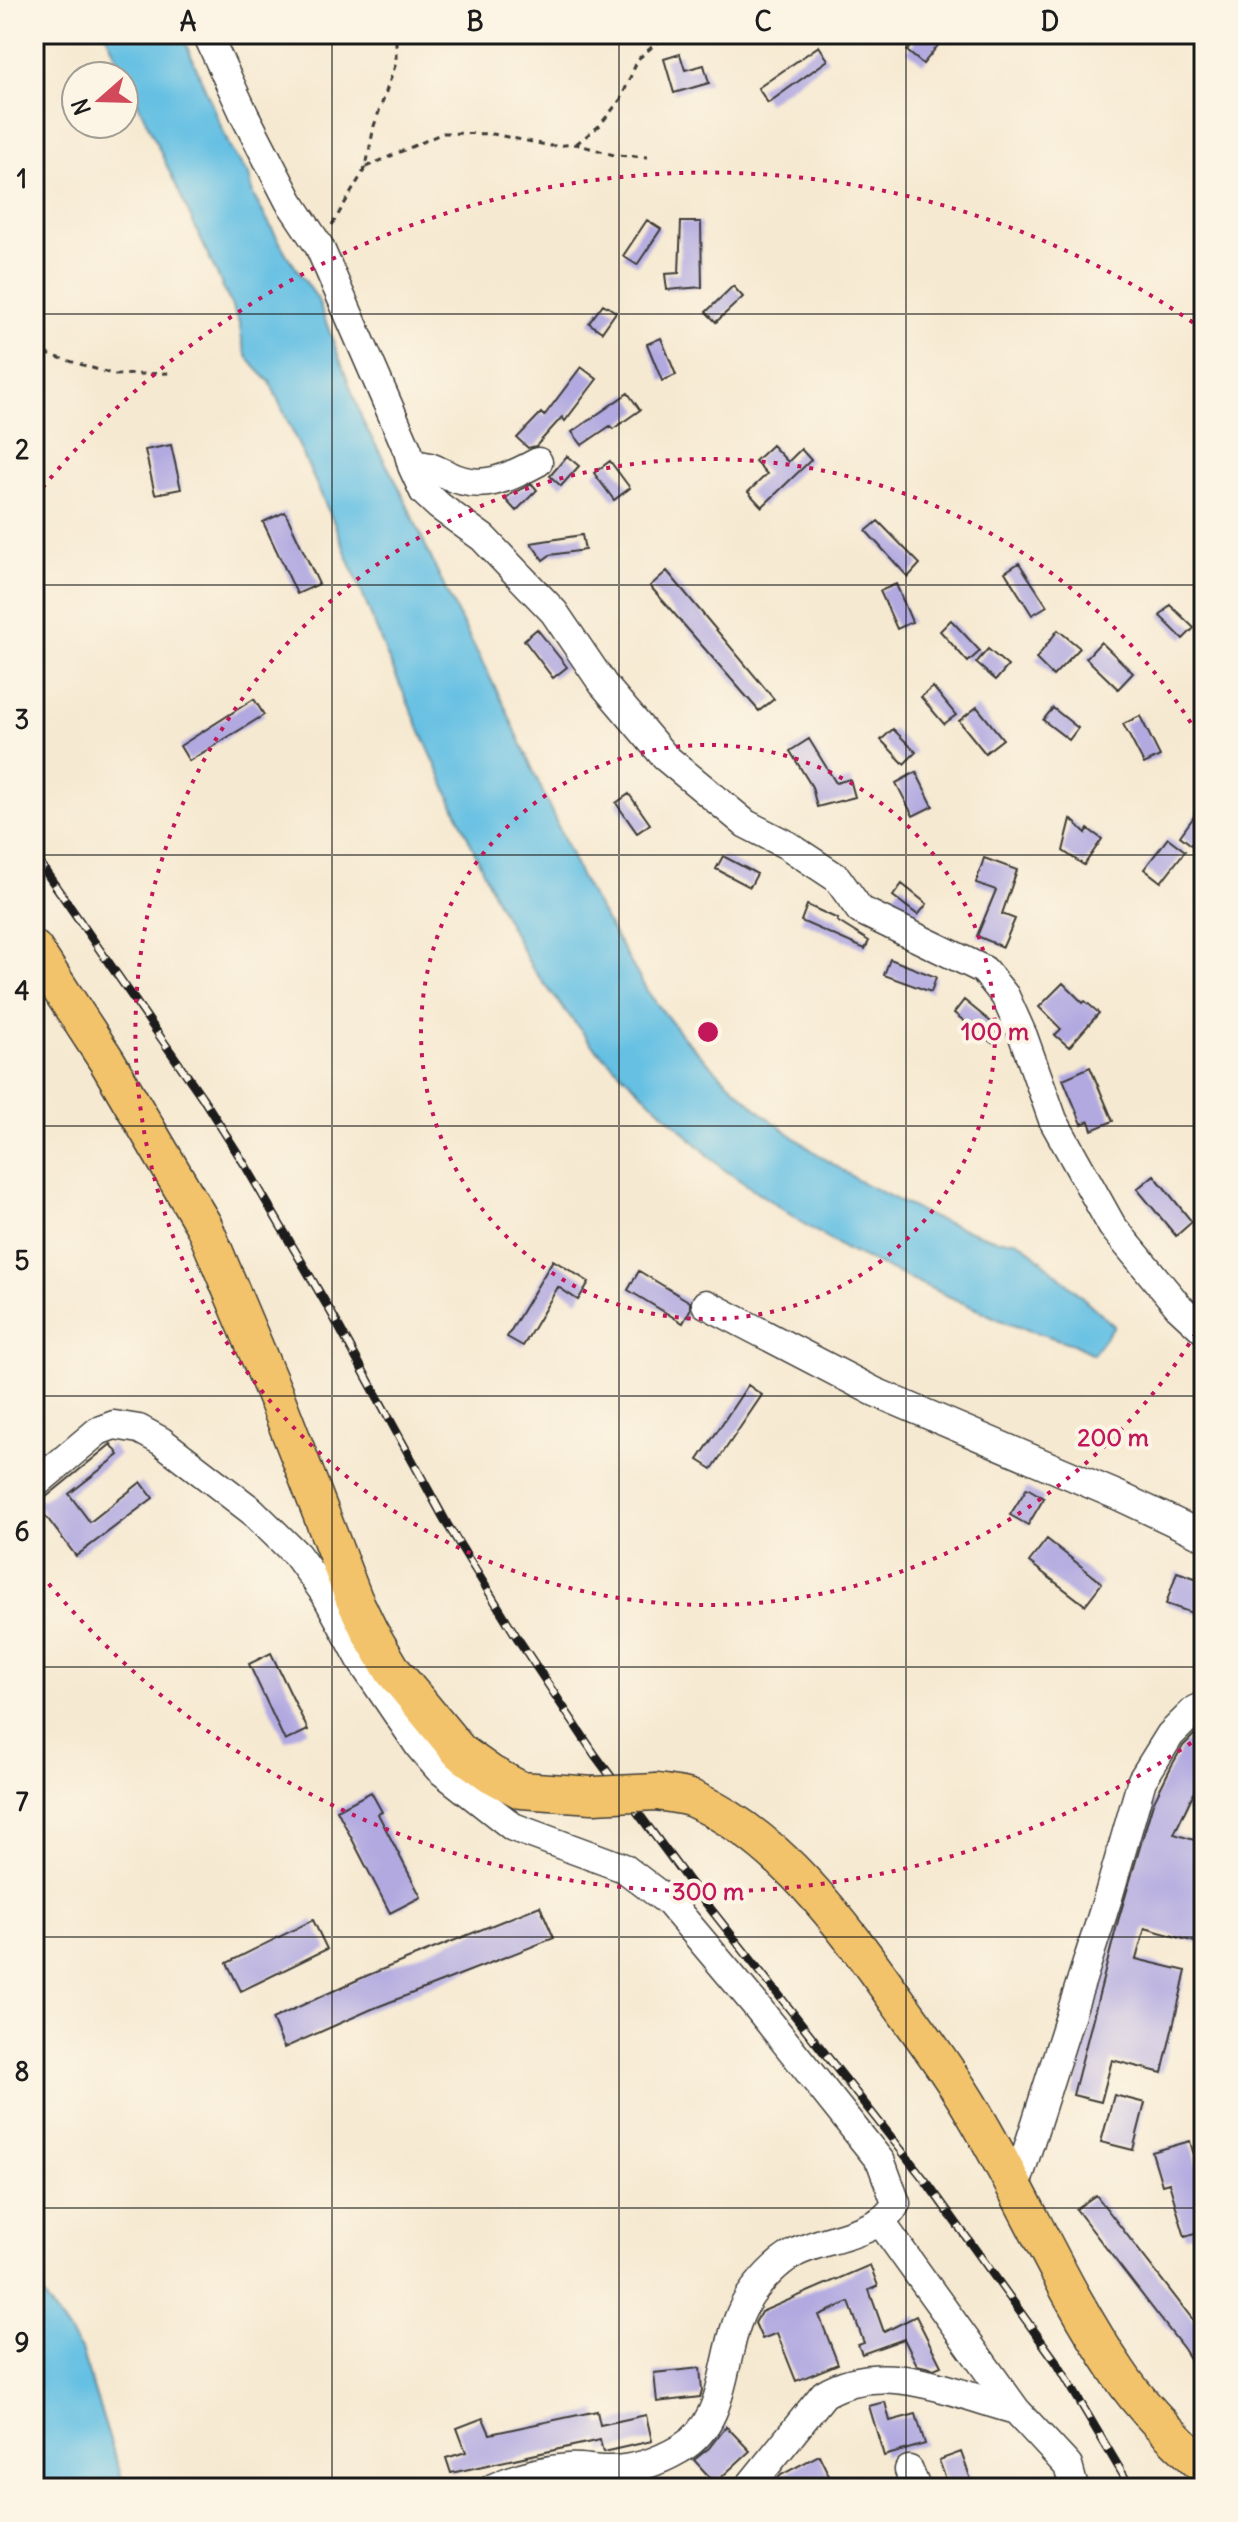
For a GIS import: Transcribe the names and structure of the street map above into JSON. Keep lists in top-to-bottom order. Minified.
{"north":"left","grid":{"columns":["A","B","C","D"],"rows":["1","2","3","4","5","6","7","8","9"]},"rings":["100 m","200 m","300 m"]}
